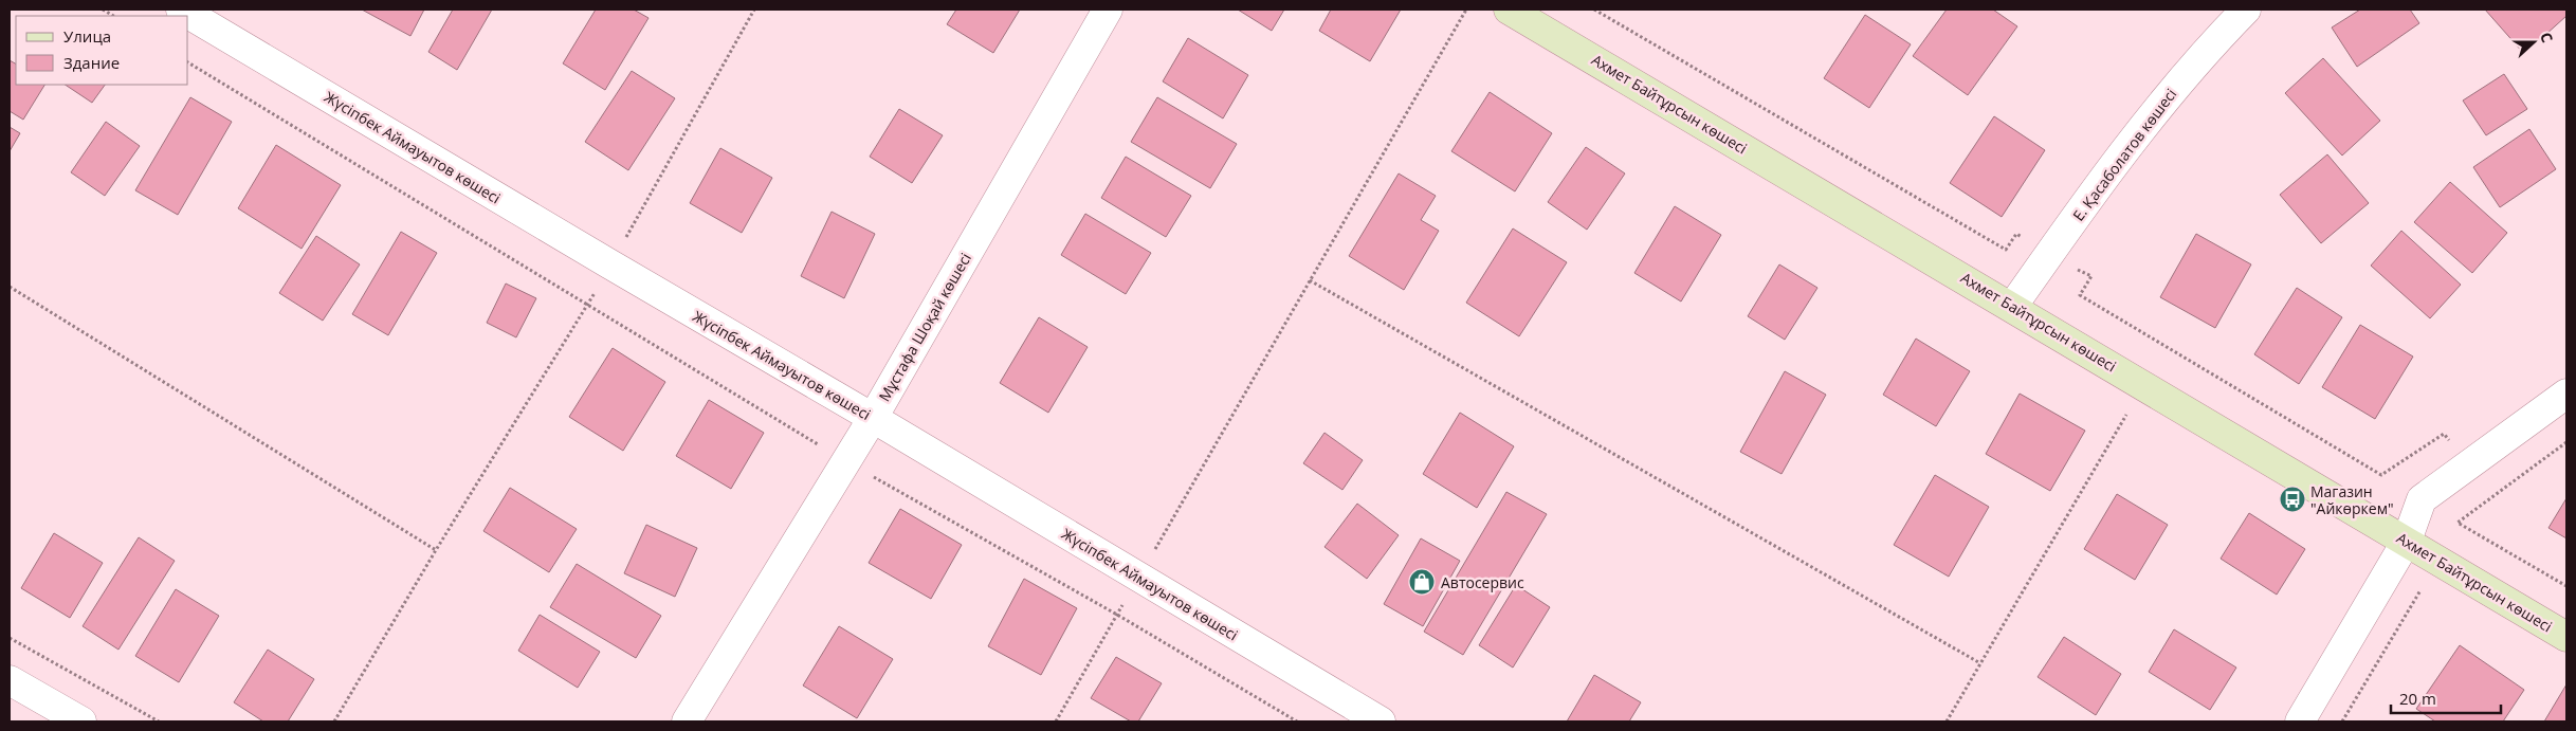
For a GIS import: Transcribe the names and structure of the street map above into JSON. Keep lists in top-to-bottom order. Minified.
{"streets":{"street":["Ахмет Байтұрсын көшесі","Жүсіпбек Аймауытов көшесі","Е. Қасаболатов көшесі","Мұстафа Шоқай көшесі"]},"crossings":[["Ахмет Байтұрсын көшесі","Е. Қасаболатов көшесі"],["Жүсіпбек Аймауытов көшесі","Мұстафа Шоқай көшесі"]],"places":{"bus stop":["Магазин \"Айкөркем\""],"shop":["Автосервис"]},"legend":["Улица","Здание"],"scale_bar":"20 m","north":"right"}
